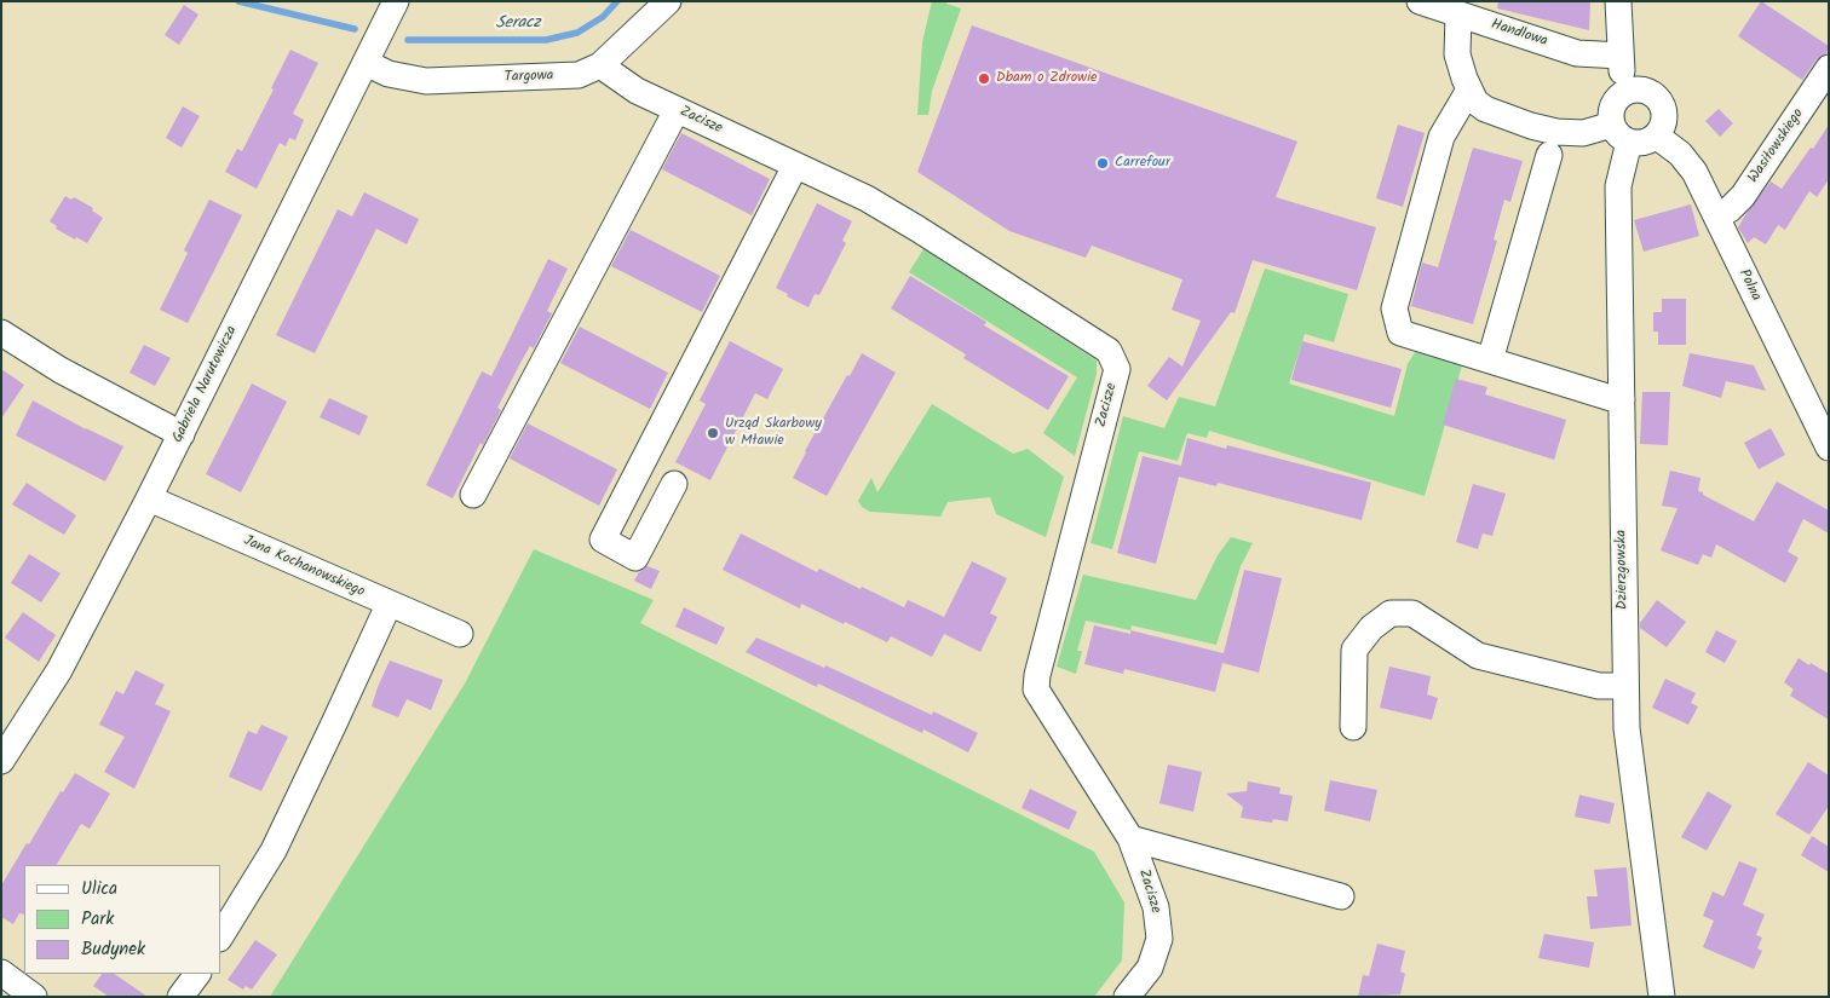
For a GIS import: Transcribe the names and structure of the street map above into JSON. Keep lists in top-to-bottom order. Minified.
{"streets":{"street":["Handlowa","Targowa","Zacisze","Wasiłowskiego","Polna","Gabriela Narutowicza","Jana Kochanowskiego","Dzierzgowska"]},"crossings":[["Targowa","Zacisze"],["Targowa","Gabriela Narutowicza"],["Wasiłowskiego","Polna"],["Polna","Dzierzgowska"],["Gabriela Narutowicza","Jana Kochanowskiego"]],"water":["Seracz"],"places":["Dbam o Zdrowie","Carrefour","Urząd Skarbowy w Mławie"],"legend":["Ulica","Park","Budynek"]}
